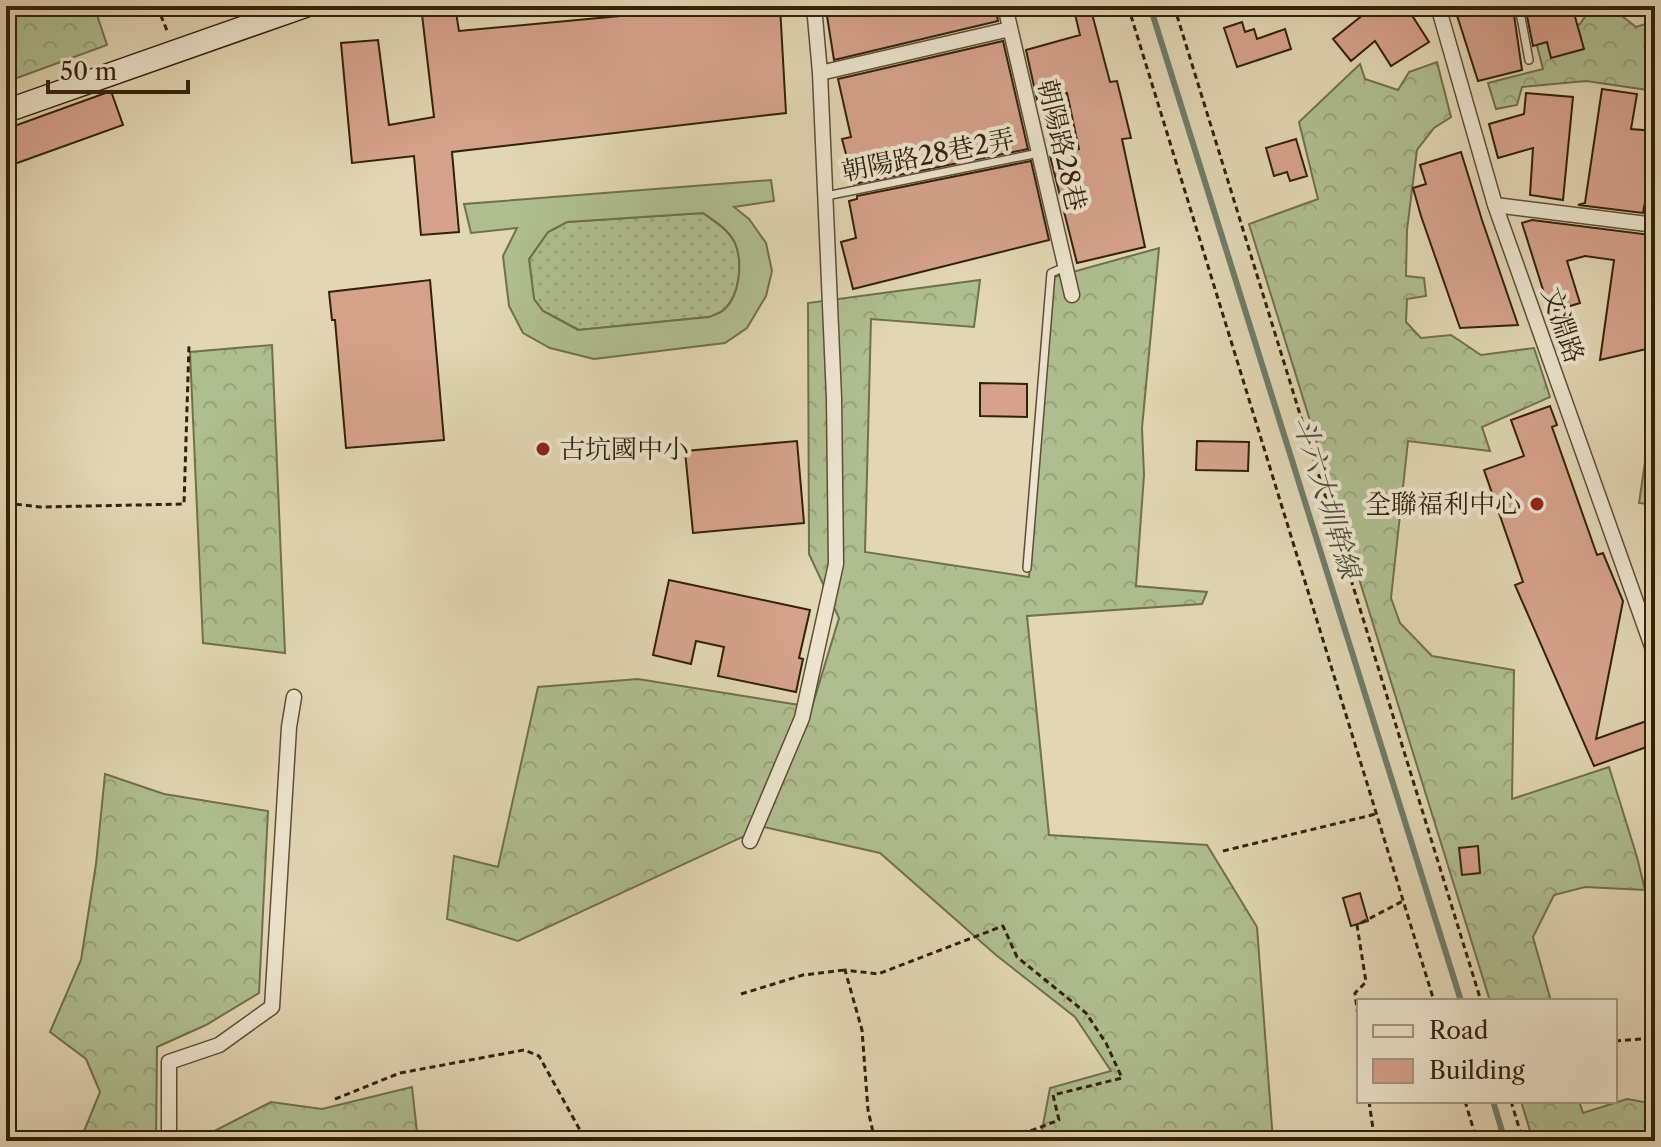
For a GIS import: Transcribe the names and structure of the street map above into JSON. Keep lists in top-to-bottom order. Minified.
{"streets":{"street":["朝陽路28巷","文淵路"],"lane":["朝陽路28巷2弄"]},"crossings":[["朝陽路28巷","朝陽路28巷2弄"]],"water":["斗六大圳幹線"],"places":["古坑國中小","全聯福利中心"],"legend":["Road","Building"],"scale_bar":"50 m"}
